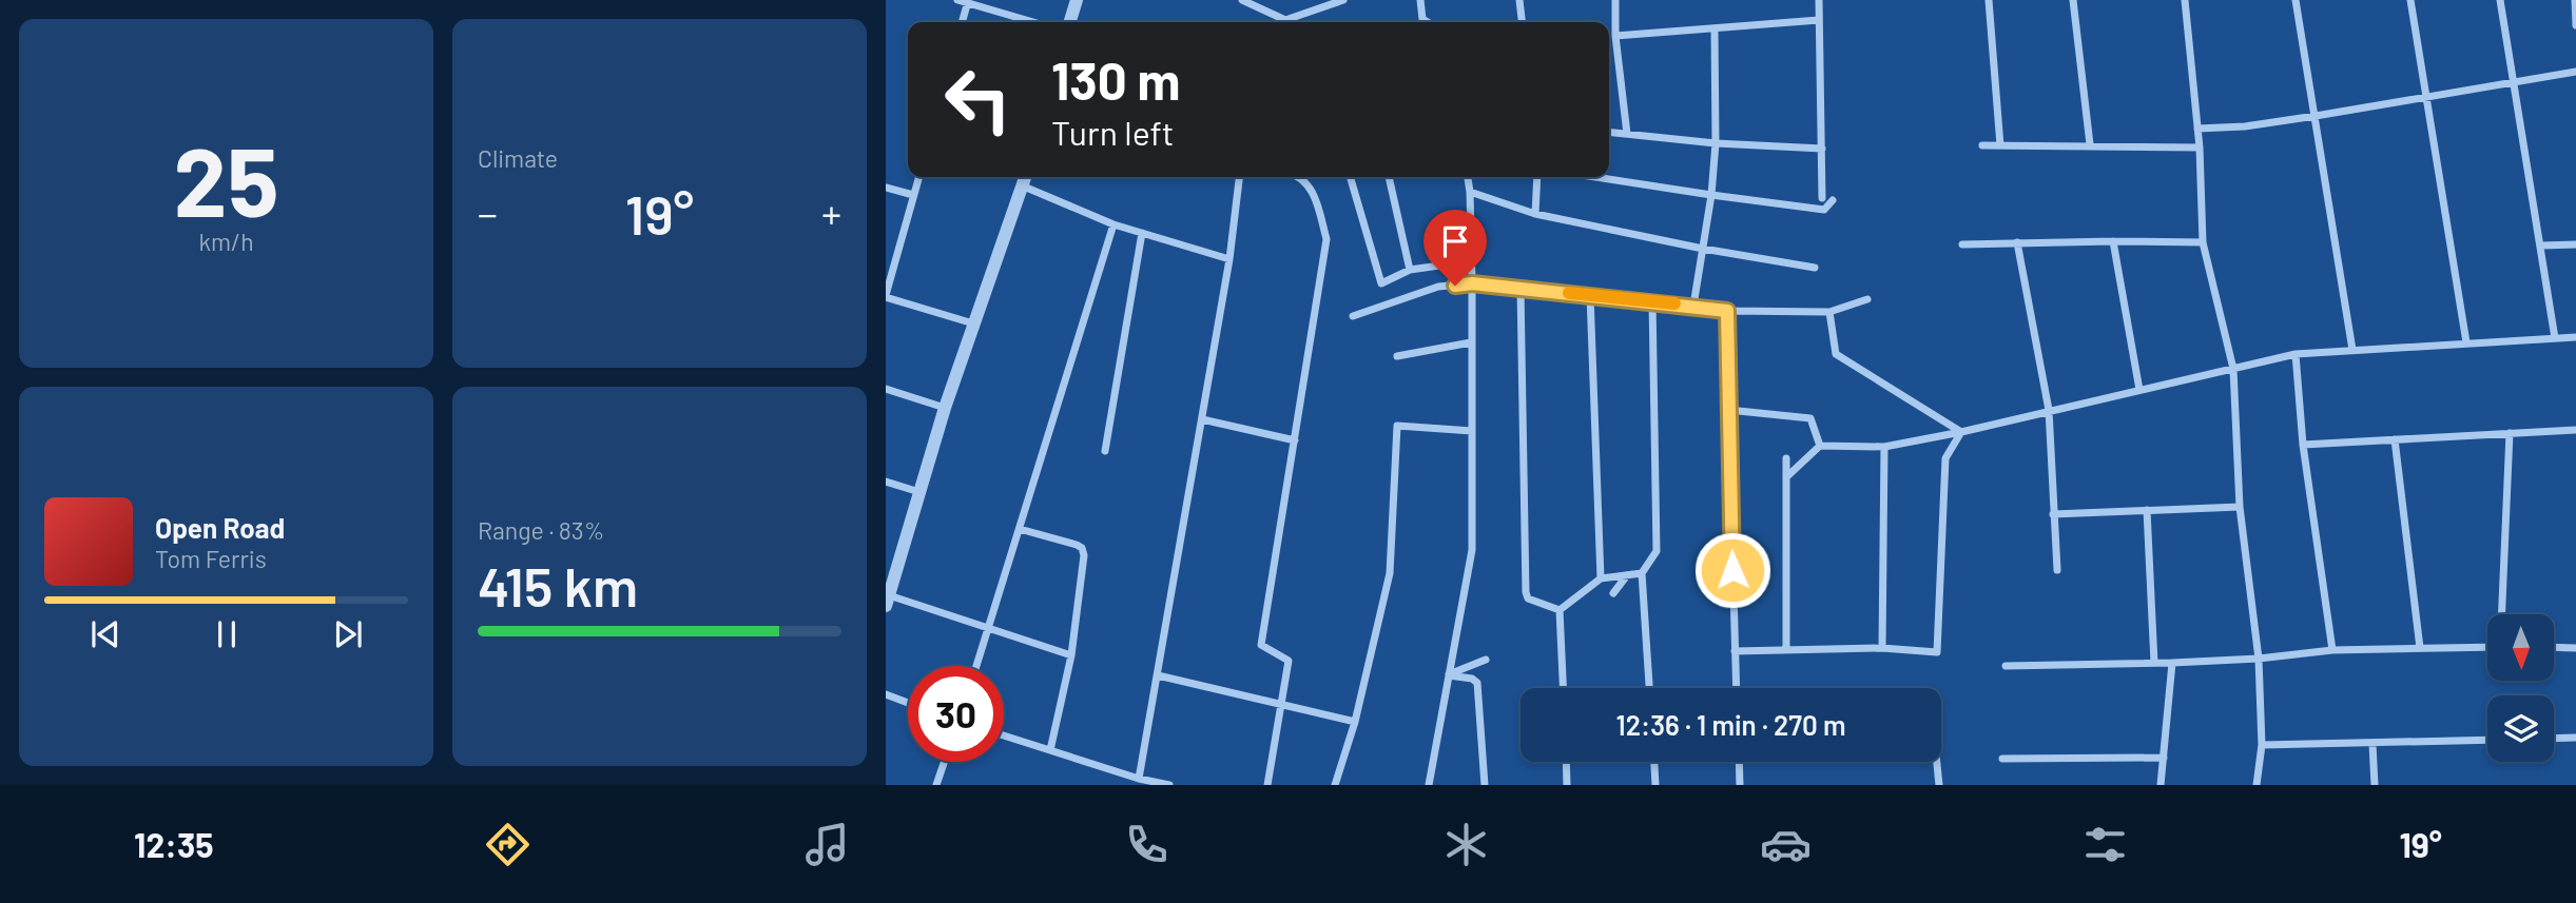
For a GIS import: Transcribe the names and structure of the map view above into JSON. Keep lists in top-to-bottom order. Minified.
{"north":"bottom","page":{"tile":[["25","km/h"],"Climate",["Range · 83%","415 km"]],"turn":["130 m","Turn left"],"heat":["−","19°","+"],"song":["Open Road","Tom Ferris"],"limit":"30","trip":"12:36 · 1 min · 270 m","tabs":["12:35","19°"]}}
